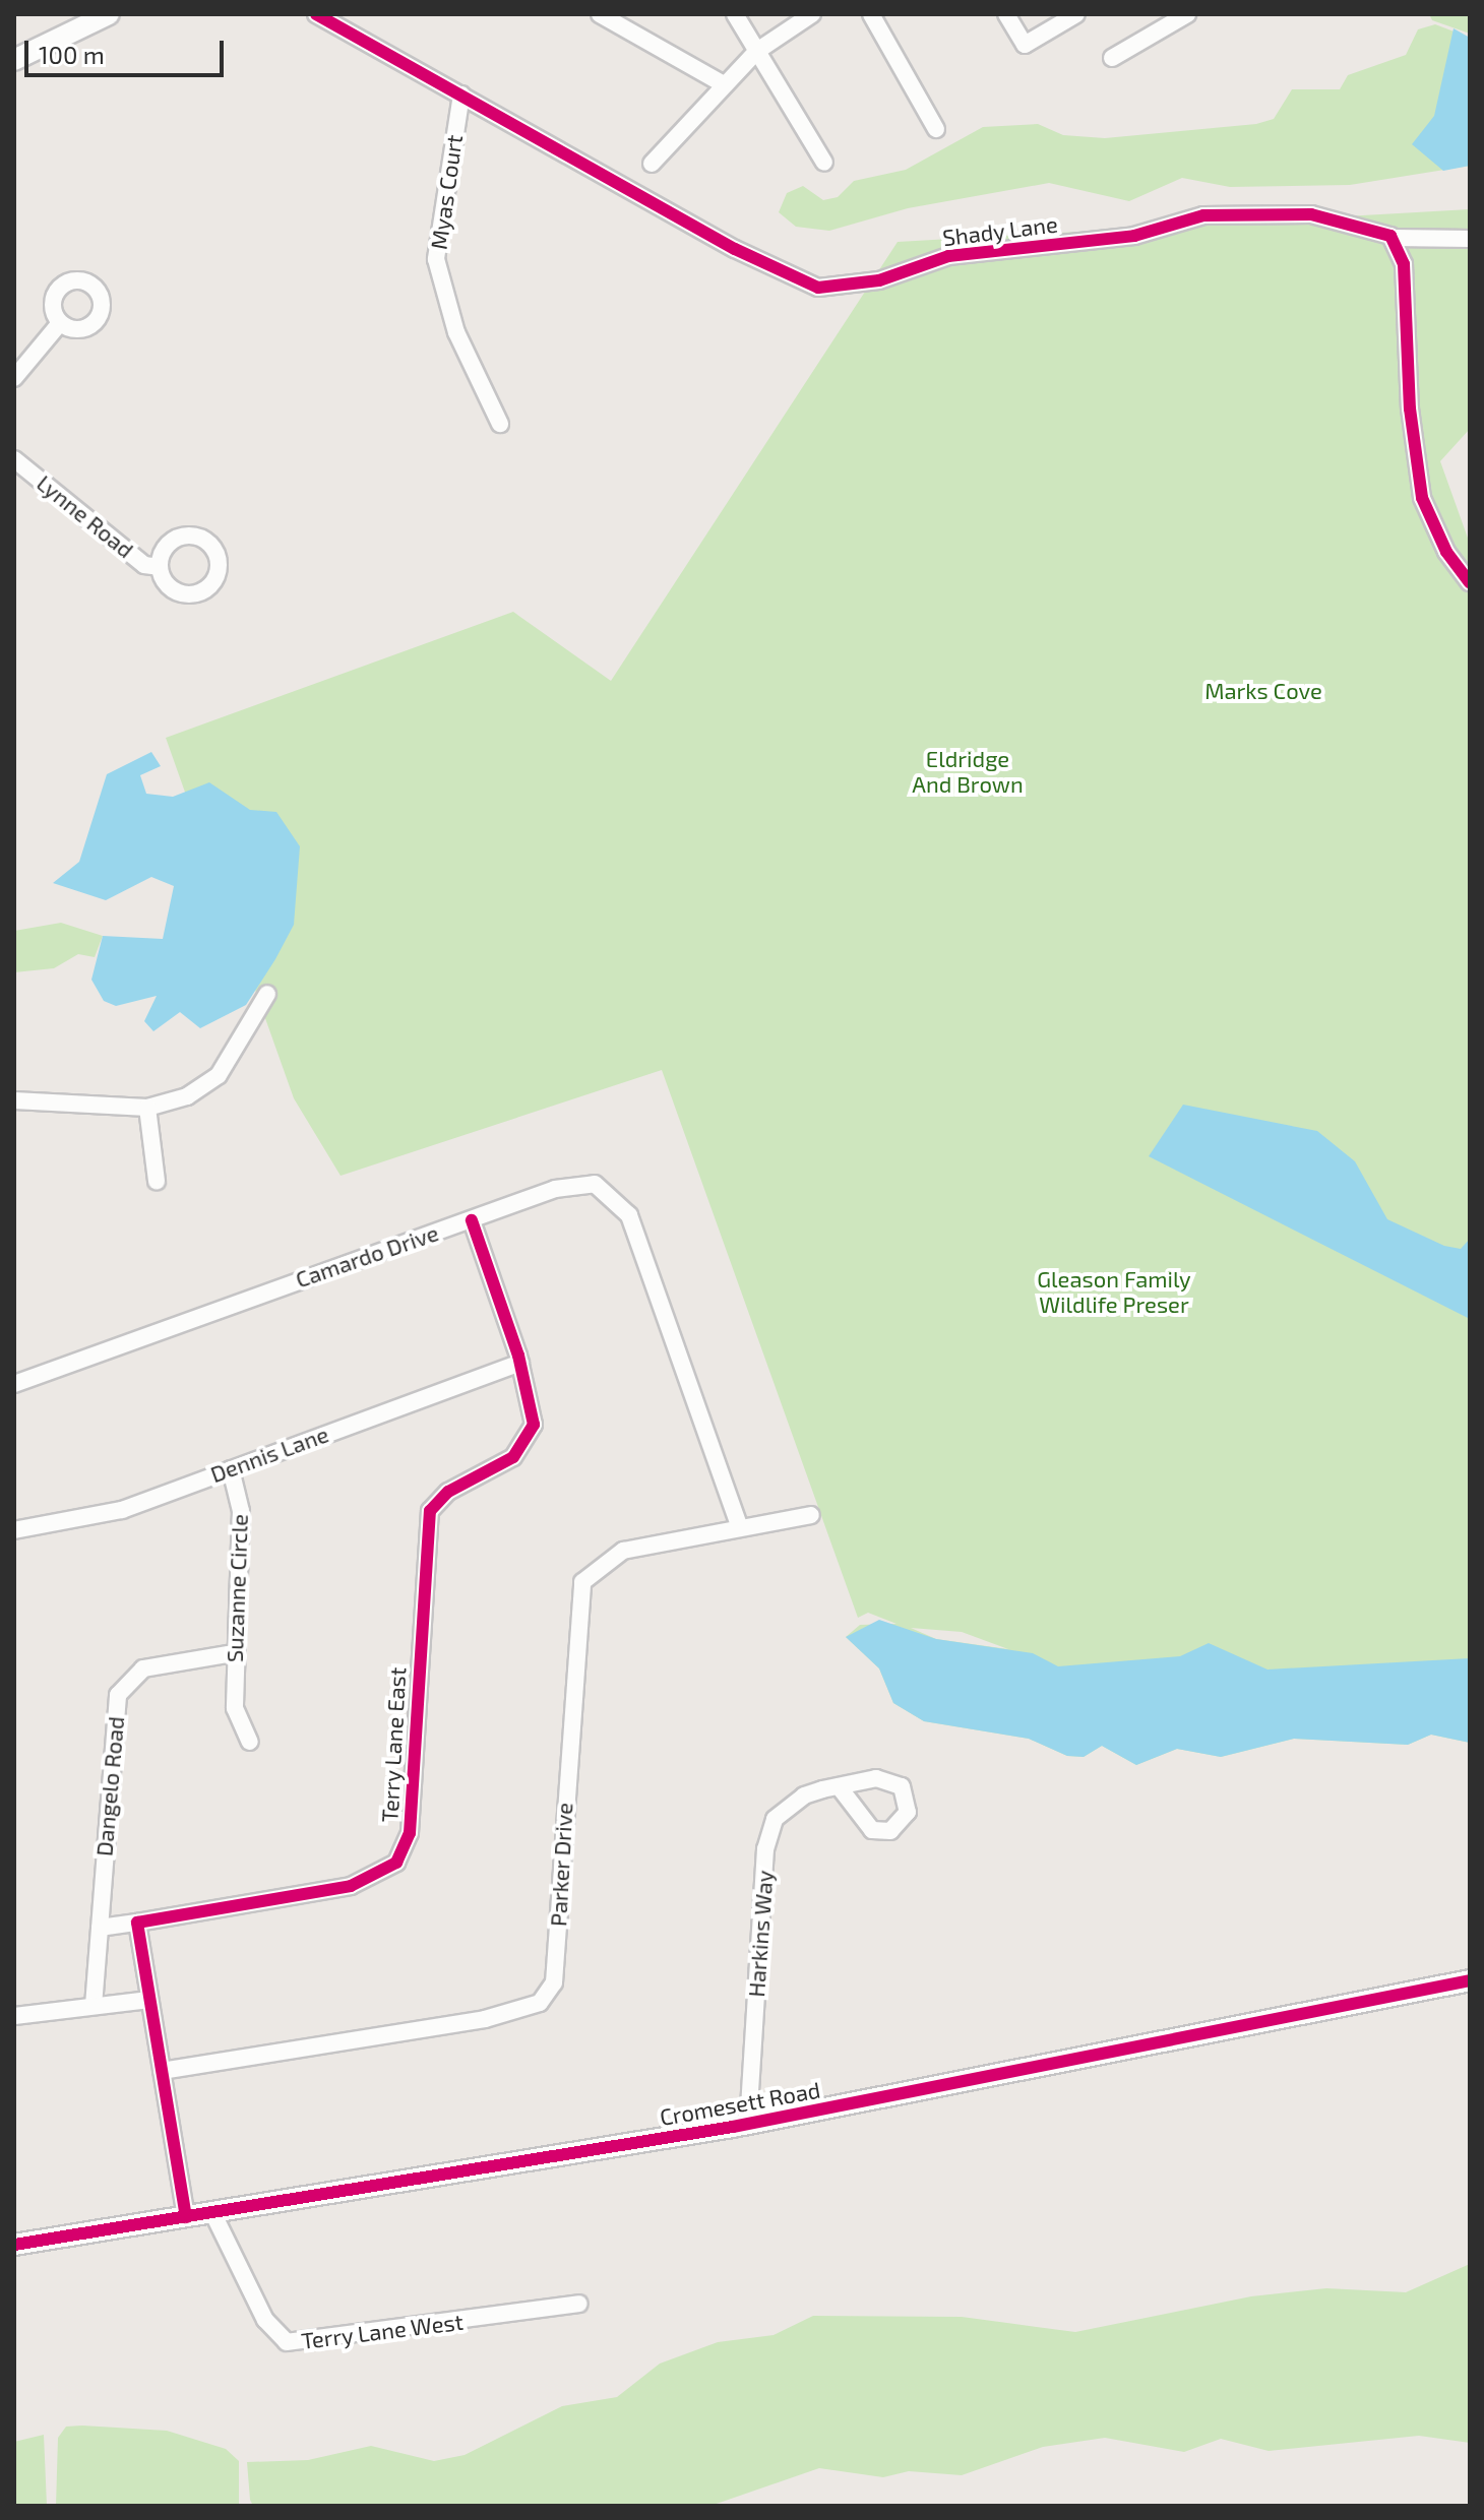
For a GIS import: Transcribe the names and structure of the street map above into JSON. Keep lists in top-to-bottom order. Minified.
{"streets":{"street":["Myas Court","Shady Lane","Lynne Road","Camardo Drive","Dennis Lane","Suzanne Circle","Terry Lane East","Dangelo Road","Parker Drive","Harkins Way","Cromesett Road","Terry Lane West"]},"crossings":[["Myas Court","Shady Lane"],["Camardo Drive","Terry Lane East"],["Camardo Drive","Parker Drive"],["Dennis Lane","Suzanne Circle"],["Dennis Lane","Terry Lane East"],["Suzanne Circle","Dangelo Road"],["Terry Lane East","Dangelo Road"],["Harkins Way","Cromesett Road"],["Cromesett Road","Terry Lane West"]],"parks":["Marks Cove","Eldridge And Brown","Gleason Family Wildlife Preser"],"scale_bar":"100 m"}
